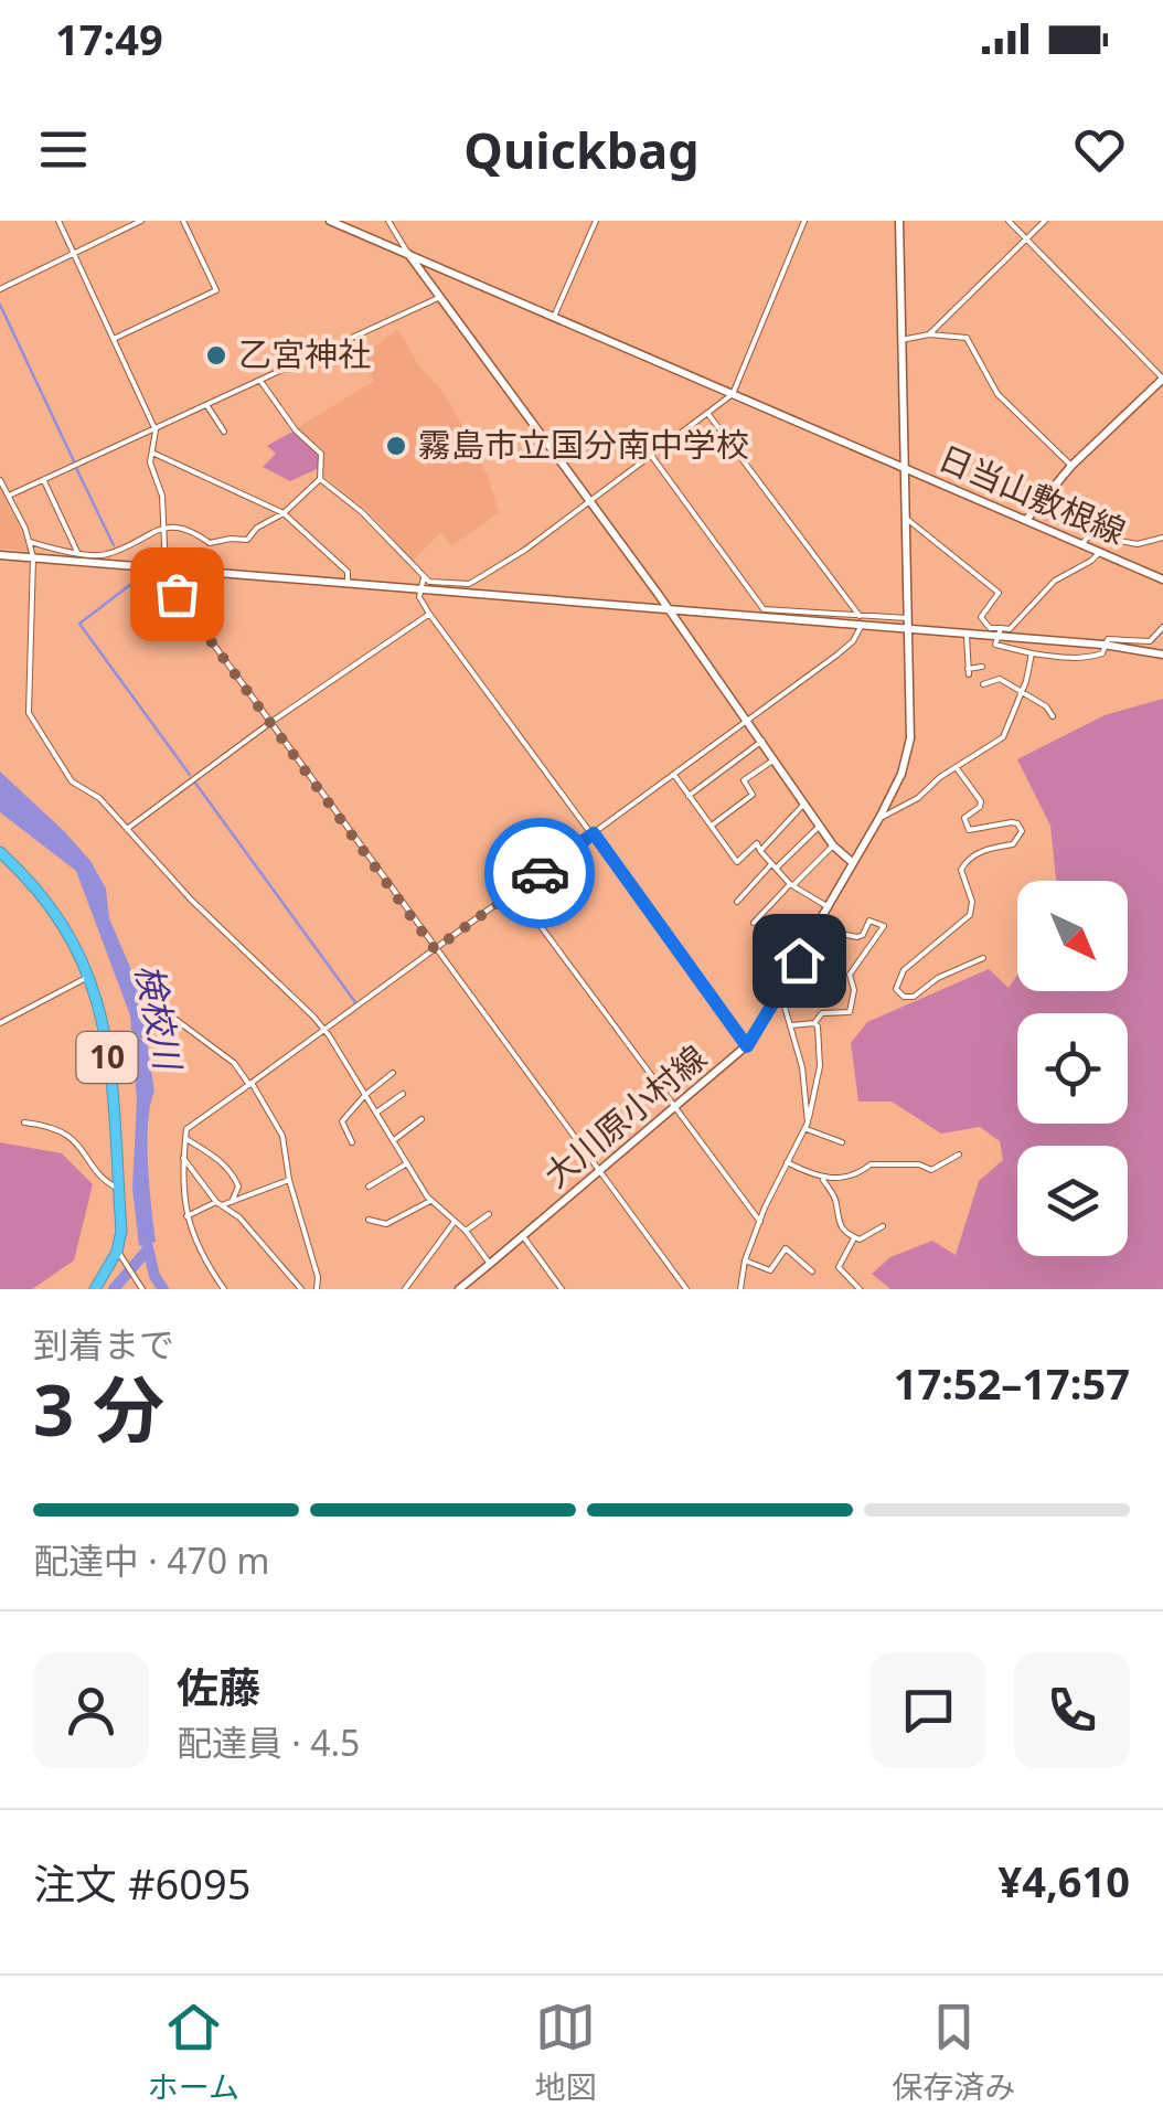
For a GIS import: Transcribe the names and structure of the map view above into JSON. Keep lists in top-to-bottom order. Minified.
{"streets":{"highway":["10"],"main road":["日当山敷根線","大川原小村線"]},"crossings":[["日当山敷根線","大川原小村線"]],"water":["検校川"],"places":["乙宮神社","霧島市立国分南中学校"],"north":"bottom right","page":{"status":"17:49","header":"Quickbag","heading":["3 分","到着まで","17:52–17:57"],"panel":["佐藤","配達員 · 4.5","注文 #6095","¥4,610"],"bar":"配達中 · 470 m","tabs":["ホーム","地図","保存済み"]}}
